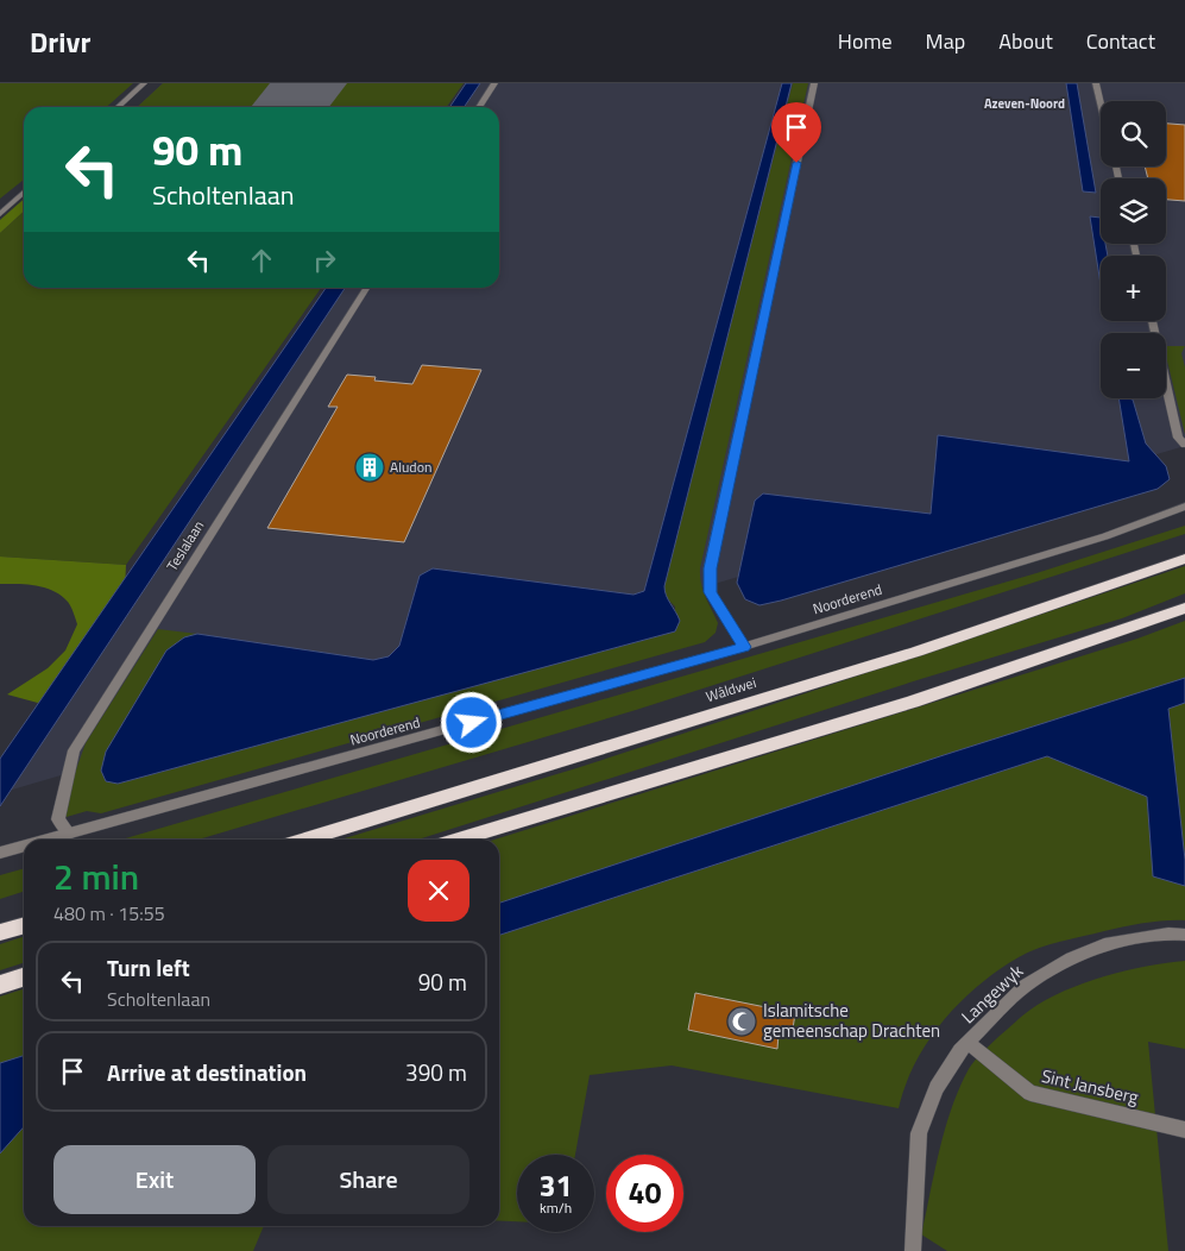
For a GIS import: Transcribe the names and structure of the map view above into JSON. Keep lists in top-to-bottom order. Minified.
{"streets":{"highway":["Wâldwei"],"street":["Teslalaan","Noorderend","Langewyk","Sint Jansberg"]},"crossings":[["Teslalaan","Noorderend"],["Langewyk","Sint Jansberg"]],"districts":["Azeven-Noord"],"places":{"building":["Aludon"],"mosque":["Islamitsche gemeenschap Drachten"]},"page":{"header":"Drivr","nav":["Home","Map","About","Contact"],"map_buttons":["+","−"],"turn":["90 m","Scholtenlaan"],"heading":["2 min","480 m · 15:55"],"list":[{"name":"Turn left","note":"Scholtenlaan","value":"90 m"},{"name":"Arrive at destination","value":"390 m"}],"buttons":["Exit","Share"],"speed":"31 km/h","limit":"40"}}
